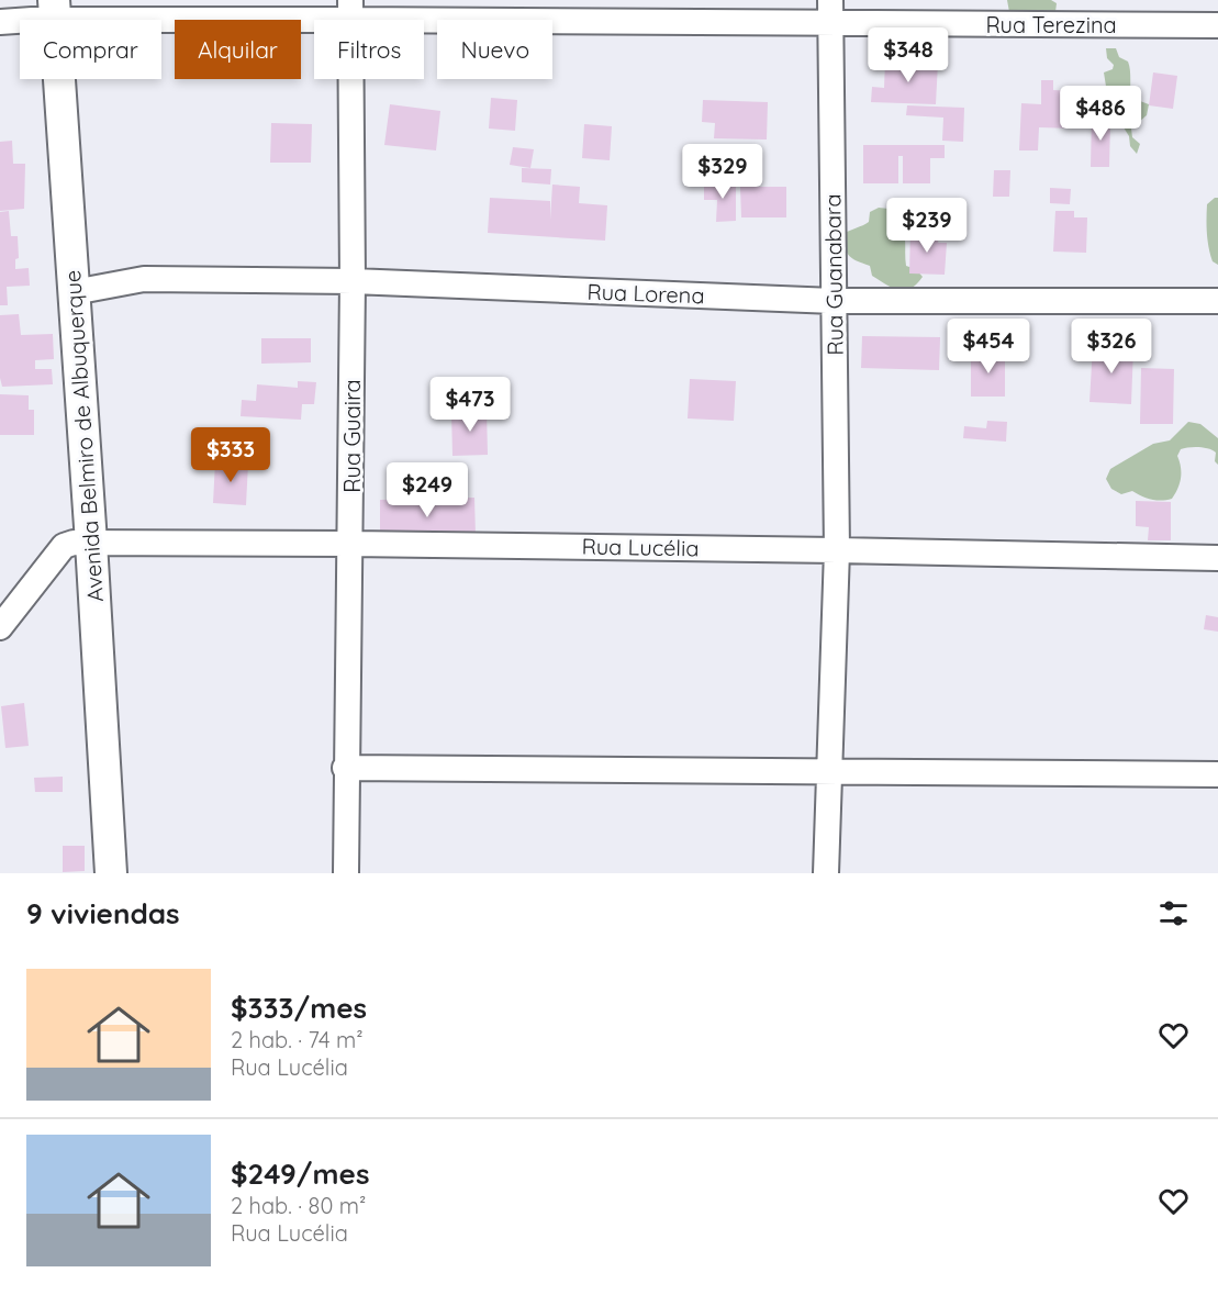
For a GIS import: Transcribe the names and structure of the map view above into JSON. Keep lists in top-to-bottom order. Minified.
{"streets":{"main road":["Avenida Belmiro de Albuquerque"],"street":["Rua Terezina","Rua Guanabara","Rua Lorena","Rua Guaira","Rua Lucélia"]},"crossings":[["Rua Terezina","Rua Guanabara"],["Rua Terezina","Avenida Belmiro de Albuquerque"],["Rua Terezina","Rua Guaira"],["Rua Guanabara","Rua Lorena"],["Rua Guanabara","Rua Lucélia"],["Rua Lorena","Avenida Belmiro de Albuquerque"],["Rua Lorena","Rua Guaira"],["Avenida Belmiro de Albuquerque","Rua Lucélia"],["Rua Guaira","Rua Lucélia"]],"page":{"chip":["Comprar","Alquilar","Filtros","Nuevo"],"price":["$348","$486","$329","$239","$454","$326","$473","$333","$249"],"heading":"9 viviendas","list":[{"name":"$333/mes","note":"2 hab. · 74 m² · Rua Lucélia"},{"name":"$249/mes","note":"2 hab. · 80 m² · Rua Lucélia"}]}}
